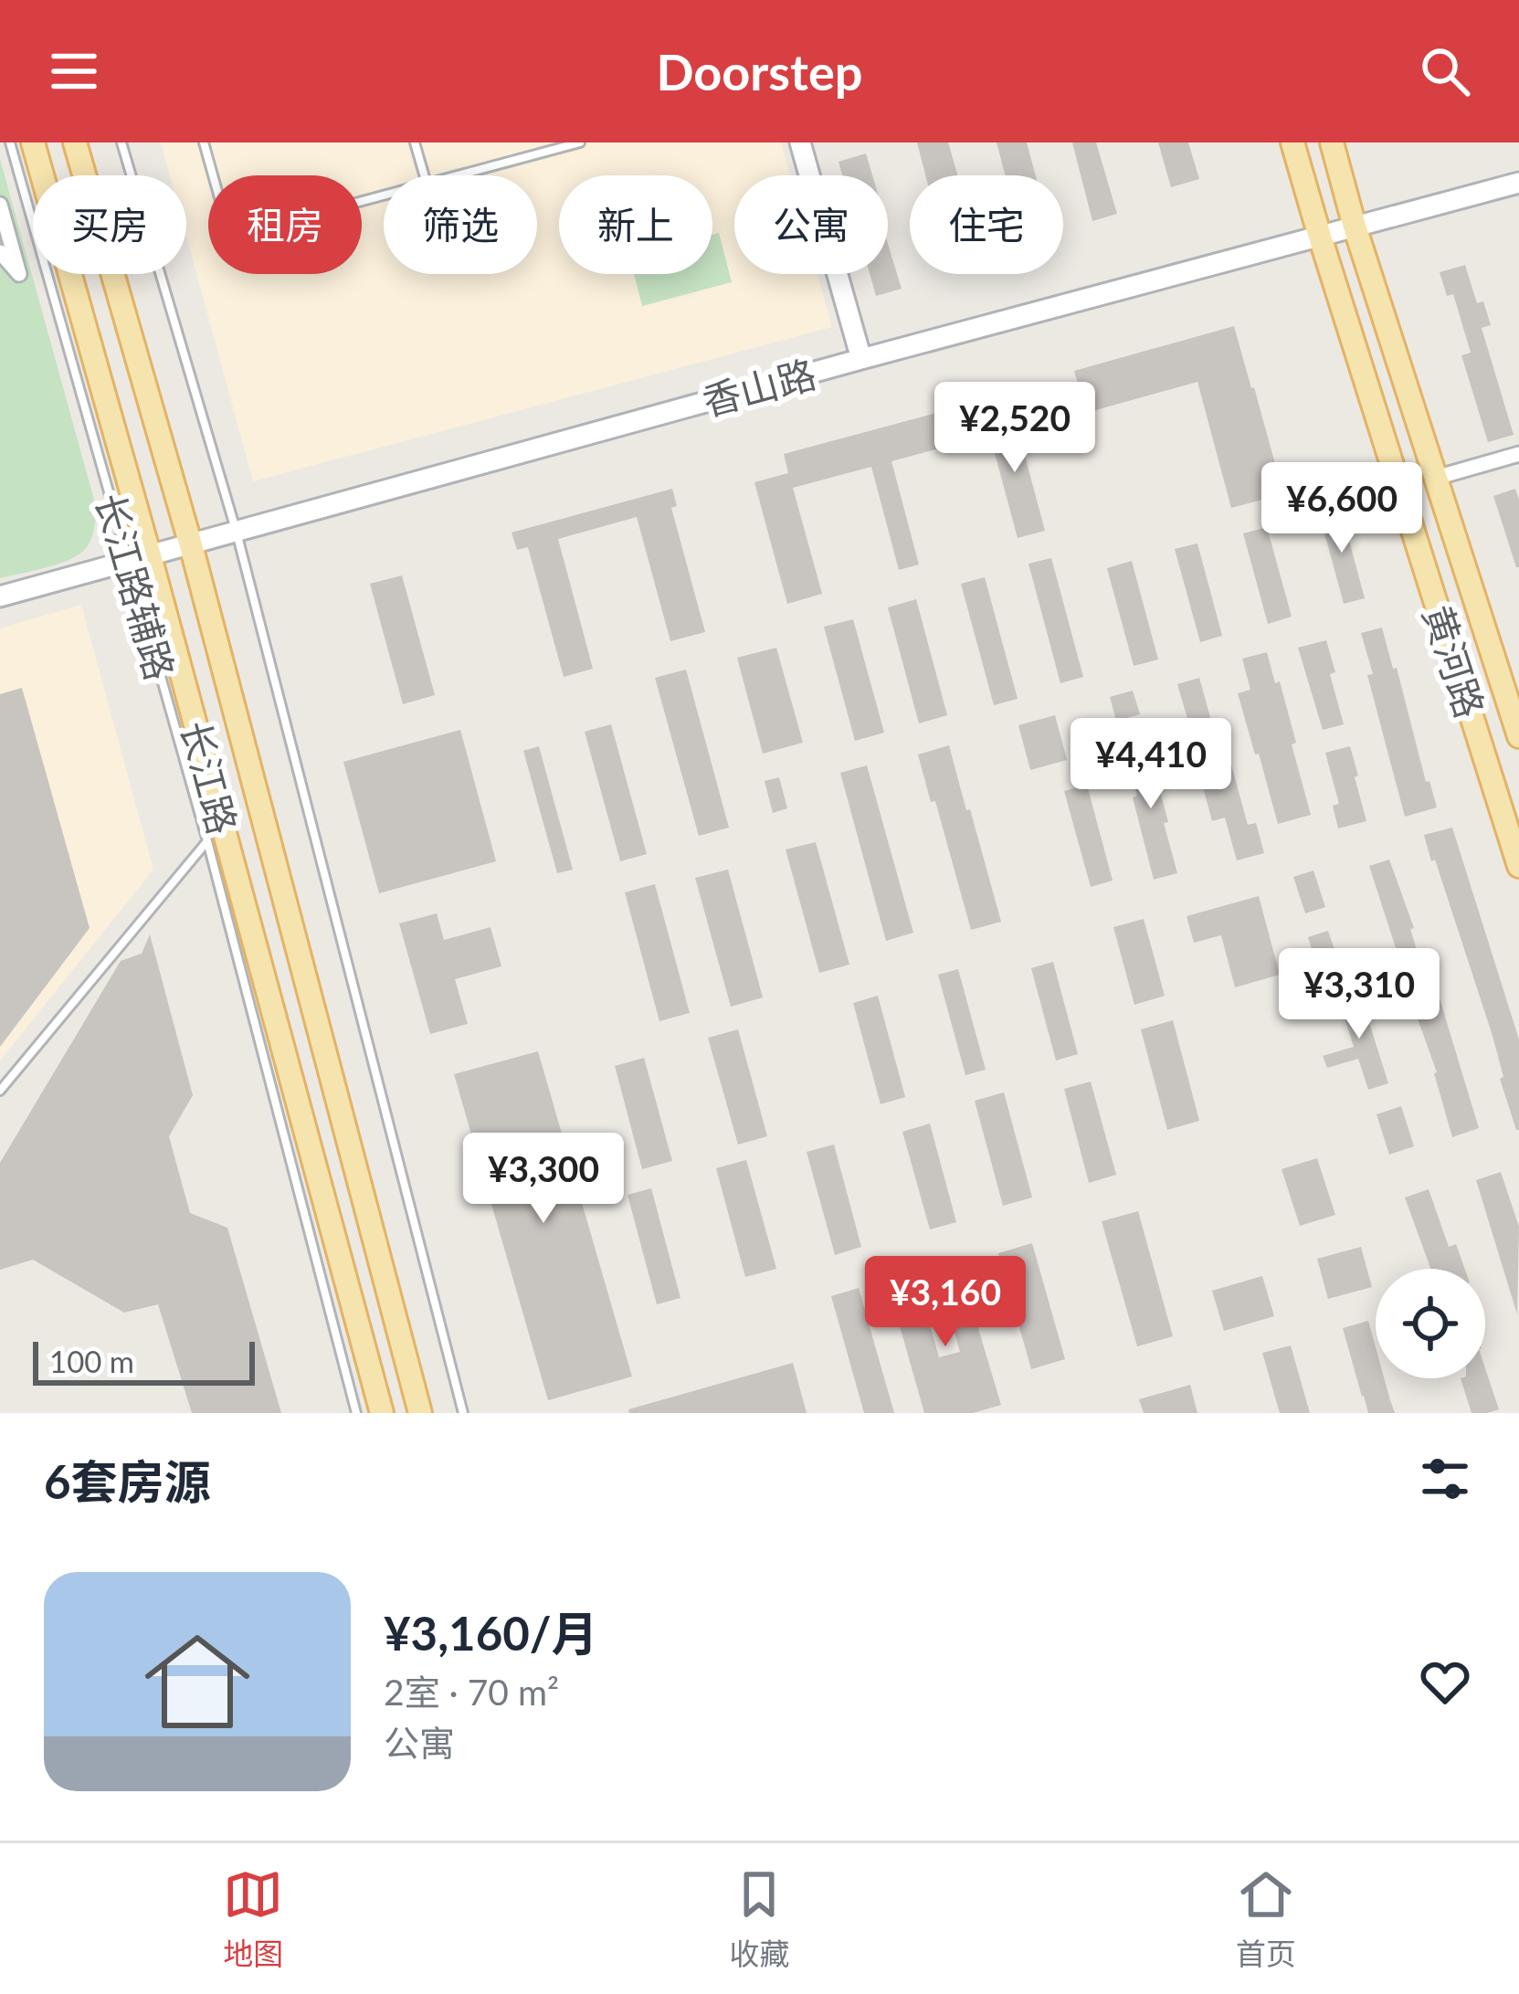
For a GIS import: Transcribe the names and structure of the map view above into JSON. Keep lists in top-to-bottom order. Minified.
{"streets":{"main road":["黄河路","长江路"],"street":["香山路"],"lane":["长江路辅路"]},"crossings":[["香山路","长江路辅路"],["香山路","黄河路"],["香山路","长江路"],["长江路辅路","长江路"]],"scale_bar":"100 m","page":{"header":"Doorstep","chip":["买房","租房","筛选","新上","公寓","住宅"],"price":["¥2,520","¥6,600","¥4,410","¥3,310","¥3,300","¥3,160"],"scale":"100 m","heading":"6套房源","list":[{"name":"¥3,160/月","note":"2室 · 70 m² · 公寓"}],"tabs":["地图","收藏","首页"]}}
